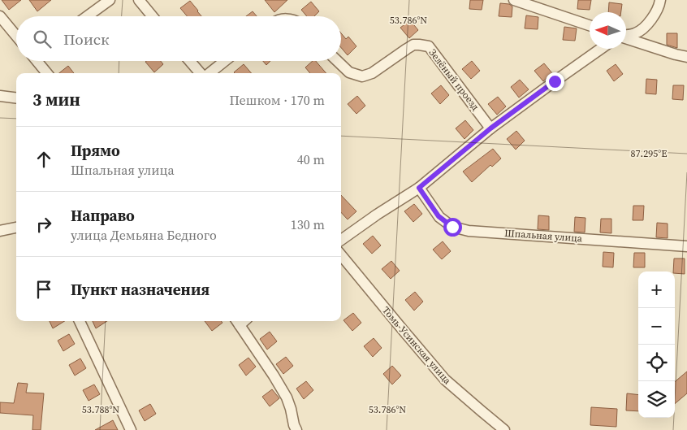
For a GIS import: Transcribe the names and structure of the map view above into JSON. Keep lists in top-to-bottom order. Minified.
{"streets":{"street":["Зелёный проезд","Шпальная улица","Томь-Усинская улица"]},"north":"left","page":{"search":"Поиск","heading":["3 мин","Пешком · 170 m"],"list":[["Прямо","Шпальная улица","40 m"],["Направо","улица Демьяна Бедного","130 m"],"Пункт назначения"],"map_buttons":["+","−"]},"coordinates":["53.786°N","87.295°E","53.788°N"]}
